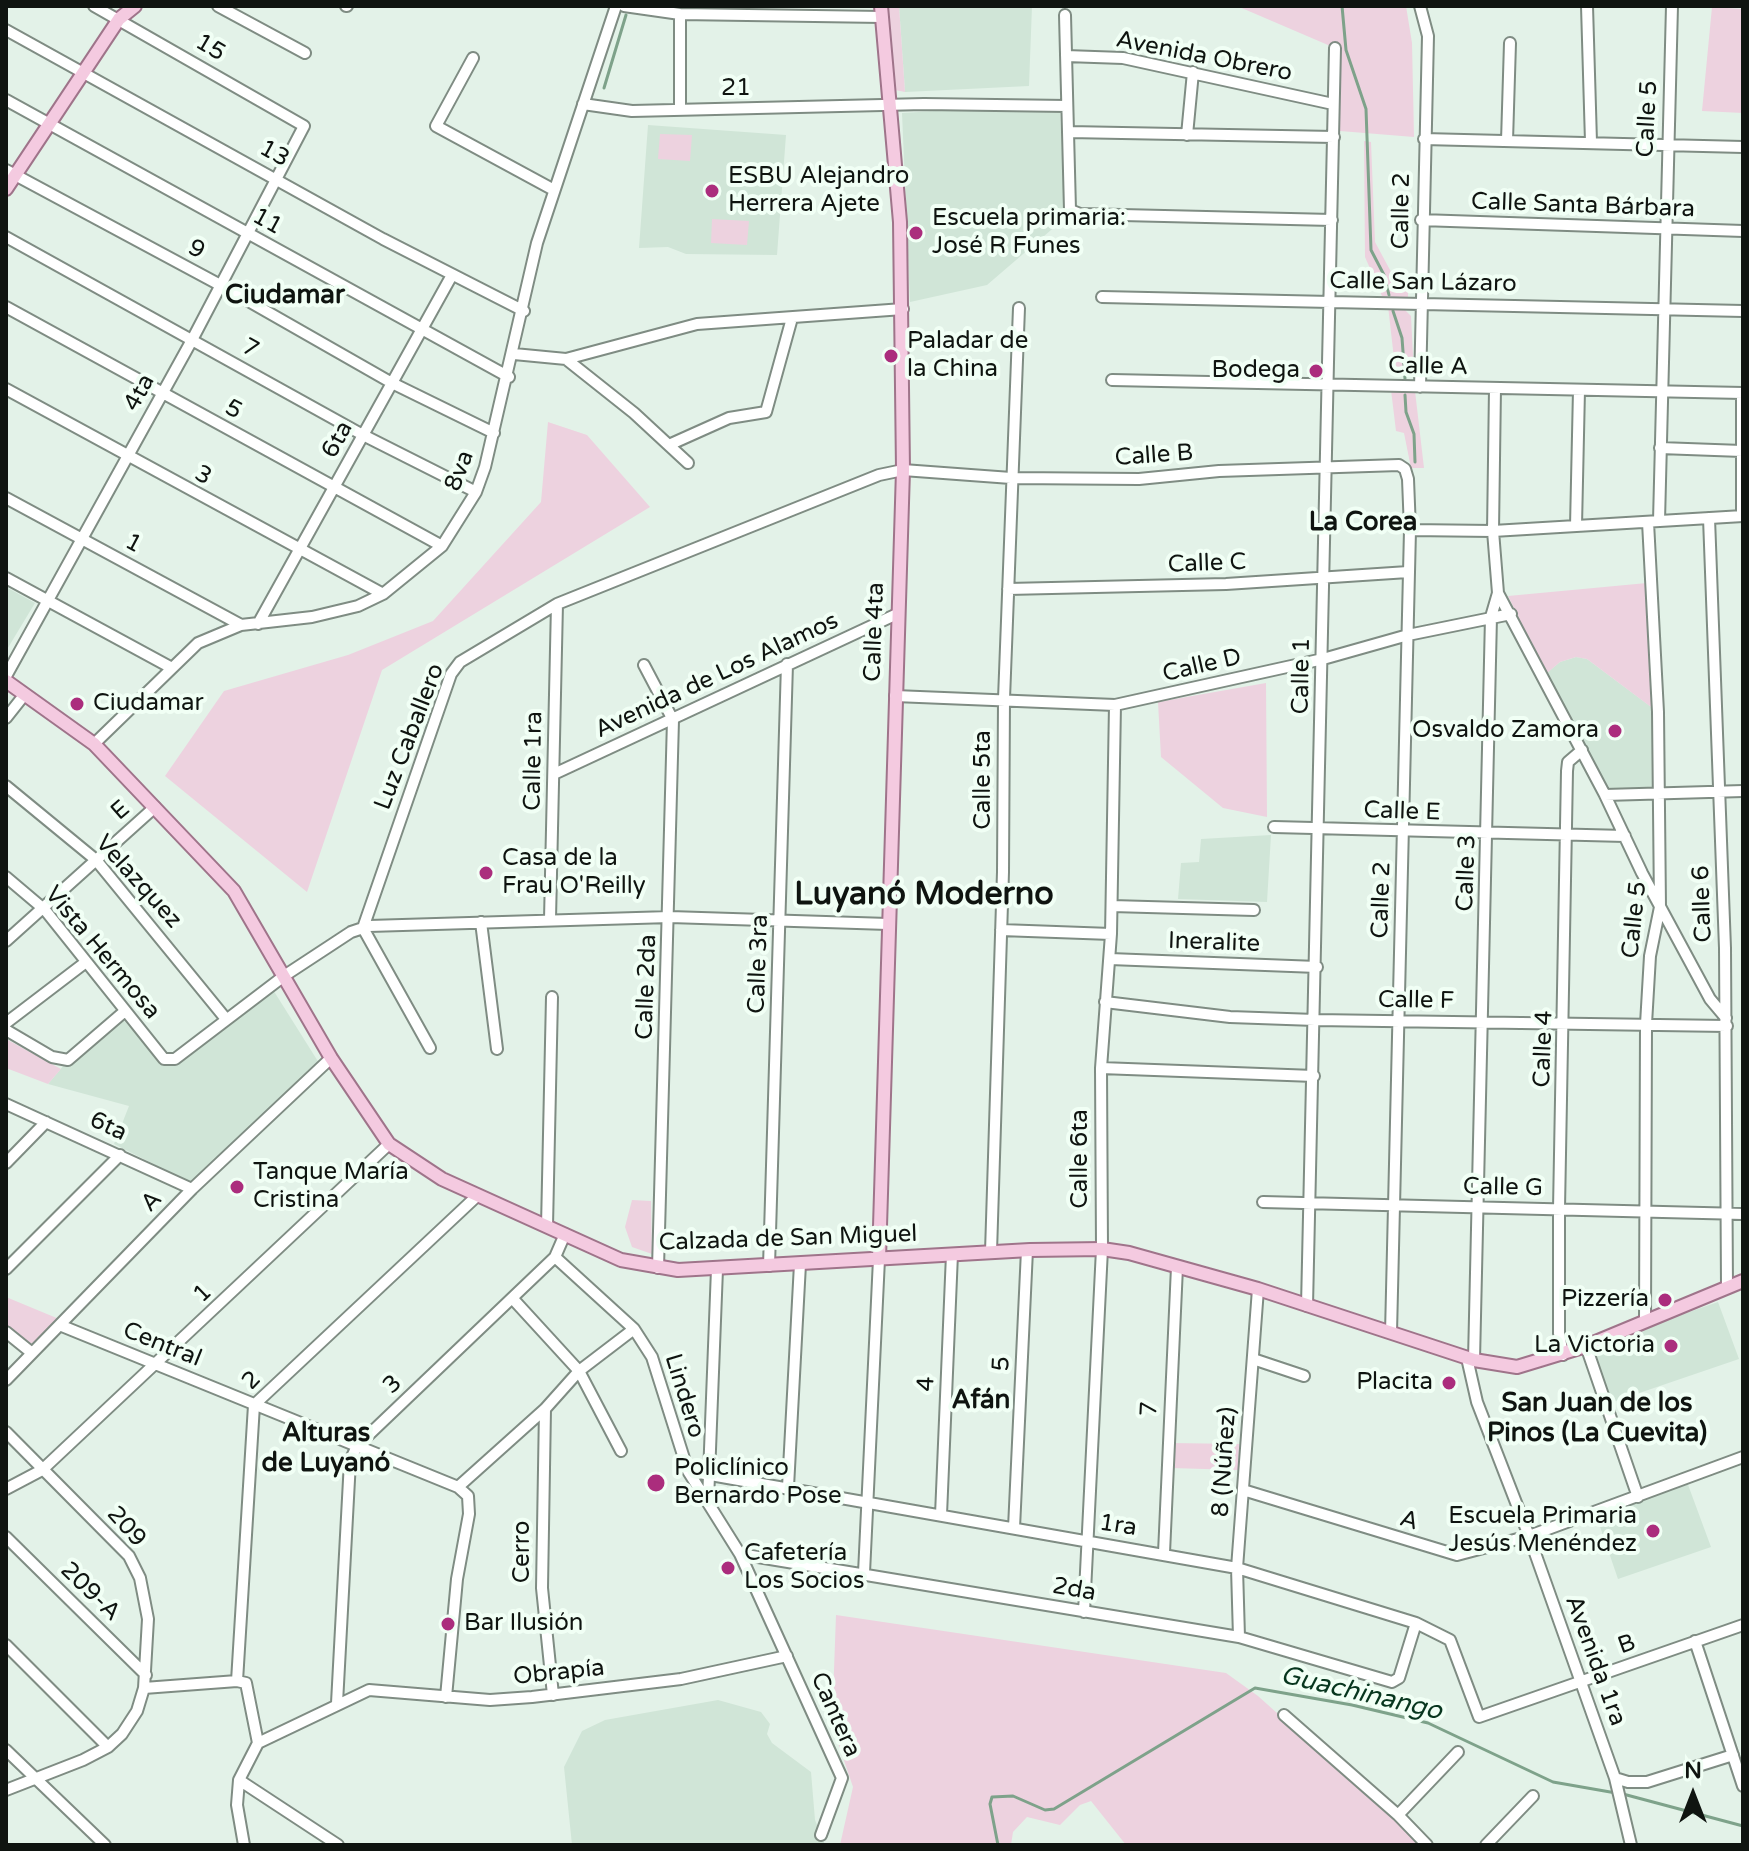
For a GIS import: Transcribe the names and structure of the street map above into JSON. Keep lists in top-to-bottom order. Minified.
{"streets":{"main road":["Calle 4ta","Calzada de San Miguel"],"street":["15","Avenida Obrero","21","Calle 5","13","Calle Santa Bárbara","Calle 2","11","9","Calle San Lázaro","7","Calle A","4ta","5","6ta","Calle B","8va","3","1","Calle C","Calle D","Avenida de Los Alamos","Calle 1","Luz Caballero","Calle 1ra","Calle 5ta","E","Calle E","Calle 3","Velazquez","Calle 6","Ineralite","Vista Hermosa","Calle 3ra","Calle 2da","Calle F","Calle 4","Calle 6ta","Calle G","A","Central","2","4","Lindero","8 (Núñez)","1ra","209","Cerro","2da","209-A","B","Avenida 1ra","Obrapía","Cantera"]},"crossings":[["15","4ta"],["Avenida Obrero","Calle 1"],["21","8va"],["21","Calle 4ta"],["Calle 5","Calle Santa Bárbara"],["Calle 5","Calle San Lázaro"],["Calle 5","Calle A"],["Calle 5","Calle F"],["Calle 5","Calle G"],["Calle 5","Calzada de San Miguel"],["13","4ta"],["13","6ta"],["13","8va"],["Calle Santa Bárbara","Calle 2"],["Calle 2","Calle San Lázaro"],["Calle 2","Calle A"],["Calle 2","Calle B"],["Calle 2","Calle C"],["Calle 2","Calle D"],["Calle 2","Calle E"],["Calle 2","Calle F"],["Calle 2","Calle G"],["Calle 2","Calzada de San Miguel"],["11","4ta"],["11","6ta"],["11","8va"],["9","4ta"],["9","6ta"],["9","8va"],["Calle San Lázaro","Calle 1"],["7","4ta"],["7","6ta"],["7","8va"],["7","Calzada de San Miguel"],["7","1ra"],["Calle A","Calle 1"],["Calle A","Calle 3"],["4ta","5"],["4ta","3"],["4ta","1"],["4ta","Calzada de San Miguel"],["5","6ta"],["5","8va"],["5","Calzada de San Miguel"],["5","1ra"],["6ta","8va"],["6ta","3"],["6ta","A"],["Calle B","Calle 4ta"],["Calle B","Calle 1"],["Calle B","Luz Caballero"],["Calle B","Calle 5ta"],["8va","3"],["8va","1"],["8va","Calzada de San Miguel"],["3","Calzada de San Miguel"],["3","Central"],["3","Lindero"],["1","Calzada de San Miguel"],["1","Central"],["1","209"],["Calle C","Calle 1"],["Calle C","Calle 5ta"],["Calle 4ta","Calle D"],["Calle 4ta","Avenida de Los Alamos"],["Calle 4ta","Luz Caballero"],["Calle 4ta","Calzada de San Miguel"],["Calle D","Calle 1"],["Calle D","Calle 5ta"],["Calle D","Calle 3"],["Calle D","Calle 6ta"],["Avenida de Los Alamos","Calle 1ra"],["Avenida de Los Alamos","Calle 3ra"],["Avenida de Los Alamos","Calle 2da"],["Calle 1","Calle E"],["Calle 1","Ineralite"],["Calle 1","Calle F"],["Calle 1","Calle G"],["Calle 1","Calzada de San Miguel"],["Luz Caballero","Calle 1ra"],["Calle 5ta","Calzada de San Miguel"],["E","Velazquez"],["E","Vista Hermosa"],["E","Calzada de San Miguel"],["Calle E","Calle 3"],["Calle E","Calle 4"],["Calle 3","Calle F"],["Calle 3","Calle G"],["Calle 3","Calzada de San Miguel"],["Calle 3","Avenida 1ra"],["Velazquez","Vista Hermosa"],["Calle 6","Calle F"],["Calle 6","Calle G"],["Calle 6","Calzada de San Miguel"],["Ineralite","Calle 6ta"],["Calle 3ra","Calzada de San Miguel"],["Calle 2da","Calzada de San Miguel"],["Calle F","Calle 4"],["Calle F","Calle 6ta"],["Calle 4","Calle G"],["Calle 4","Calzada de San Miguel"],["Calle 6ta","Calzada de San Miguel"],["Calle 6ta","1ra"],["Calle 6ta","2da"],["A","Calzada de San Miguel"],["A","Central"],["A","8 (Núñez)"],["A","Avenida 1ra"],["Calzada de San Miguel","2"],["Calzada de San Miguel","4"],["Calzada de San Miguel","8 (Núñez)"],["Calzada de San Miguel","Avenida 1ra"],["Central","2"],["Central","Obrapía"],["2","Obrapía"],["4","1ra"],["Lindero","1ra"],["Lindero","2da"],["Lindero","Obrapía"],["Lindero","Cantera"],["8 (Núñez)","1ra"],["8 (Núñez)","2da"],["1ra","2da"],["1ra","B"],["209","209-A"],["Cerro","Obrapía"],["B","Avenida 1ra"],["Obrapía","Cantera"]],"districts":["Ciudamar","La Corea","Luyanó Moderno","Afán","San Juan de los Pinos (La Cuevita)","Alturas de Luyanó"],"water":["Guachinango"],"places":["ESBU Alejandro Herrera Ajete","Escuela primaria: José R Funes","Paladar de la China","Bodega","Ciudamar","Osvaldo Zamora","Casa de la Frau O'Reilly","Tanque María Cristina","Pizzería","La Victoria","Placita","Policlínico Bernardo Pose","Escuela Primaria Jesús Menéndez","Cafetería Los Socios","Bar Ilusión"],"north":"top"}
